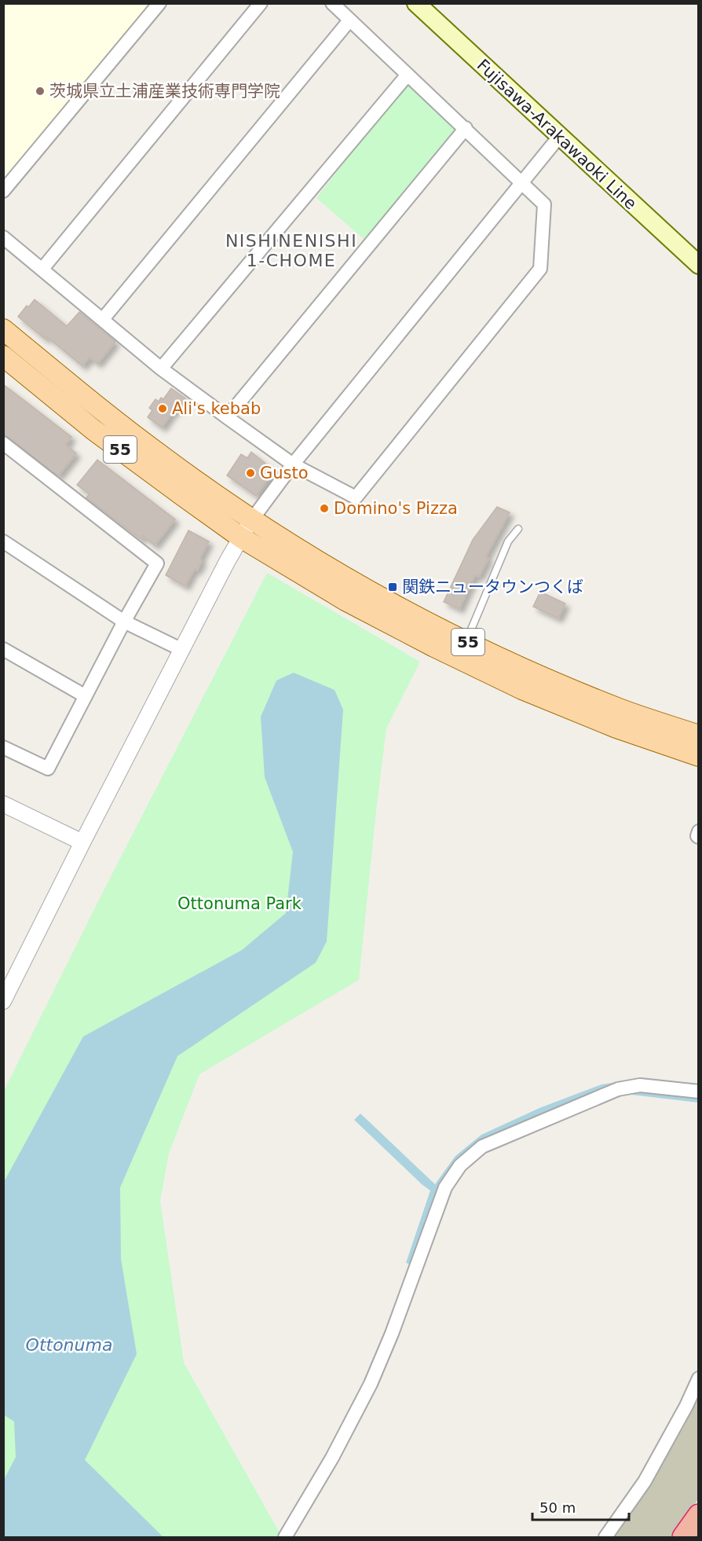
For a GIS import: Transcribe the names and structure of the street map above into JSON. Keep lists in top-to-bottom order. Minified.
{"streets":{"main road":["Fujisawa-Arakawaoki Line","55"]},"districts":["NISHINENISHI 1-CHOME"],"water":["Ottonuma"],"parks":["Ottonuma Park"],"places":{"other":["茨城県立土浦産業技術専門学院","Ali's kebab","Gusto","Domino's Pizza"],"transit":["関鉄ニュータウンつくば"]},"scale_bar":"50 m"}
